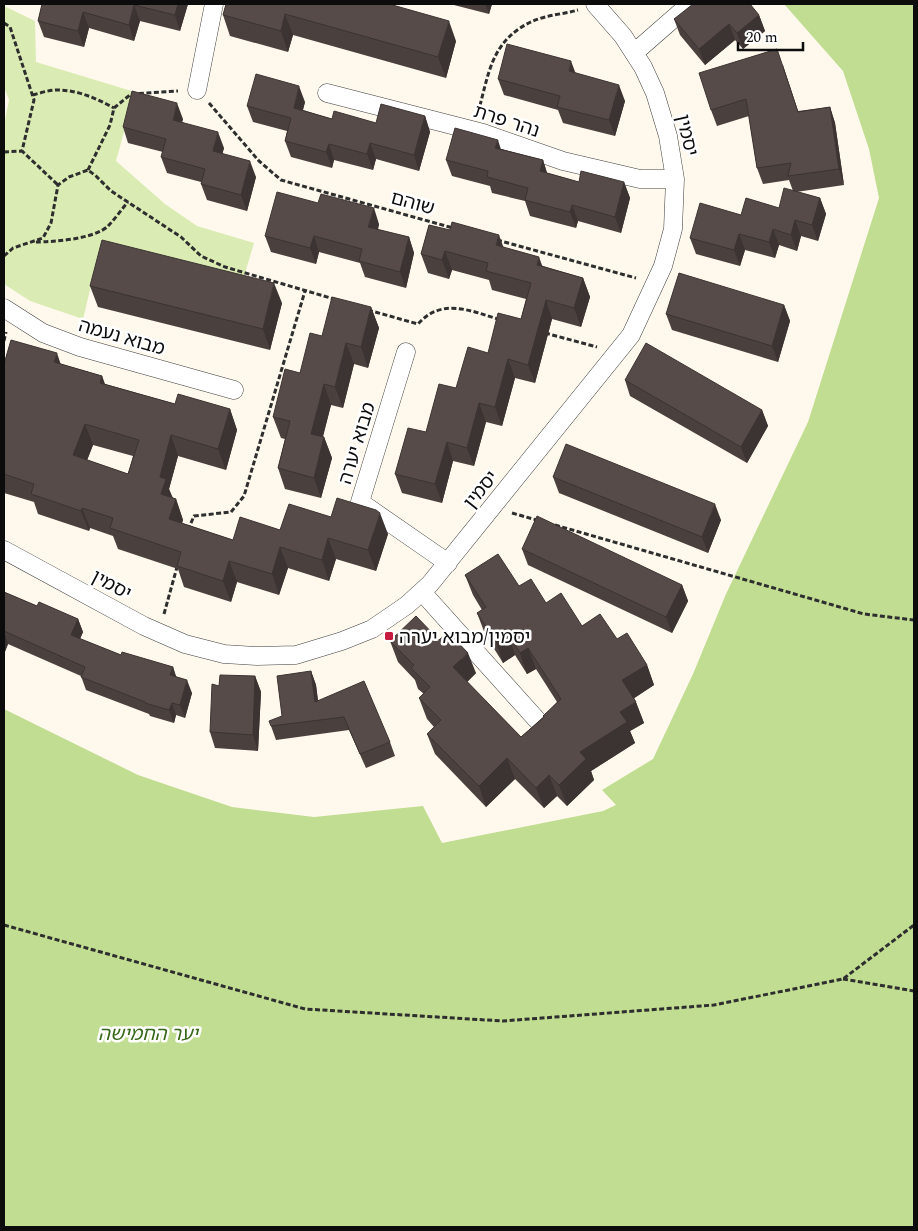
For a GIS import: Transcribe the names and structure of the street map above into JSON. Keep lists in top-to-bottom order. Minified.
{"streets":{"street":["נהר פרת","יסמין","מבוא נעמה","מבוא יערה"],"path":["שוהם"]},"crossings":[["נהר פרת","יסמין"],["יסמין","מבוא יערה"]],"parks":["יער החמישה"],"places":{"transit":["יסמין/מבוא יערה"]},"scale_bar":"20 m"}
